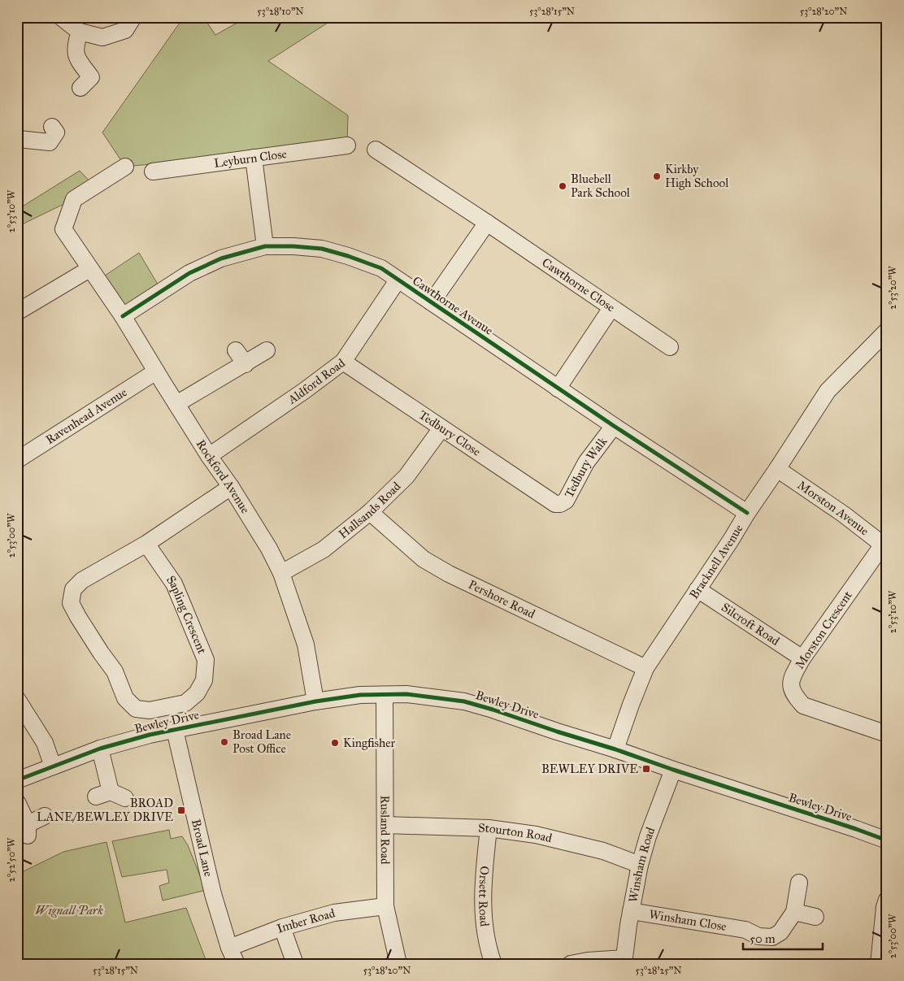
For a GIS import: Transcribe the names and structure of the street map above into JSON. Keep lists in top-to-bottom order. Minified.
{"streets":{"street":["Leyburn Close","Cawthorne Close","Cawthorne Avenue","Aldford Road","Ravenhead Avenue","Tedbury Close","Tedbury Walk","Rockford Avenue","Morston Avenue","Hallsands Road","Bracknell Avenue","Pershore Road","Sapling Crescent","Silcroft Road","Morston Crescent","Bewley Drive","Rusland Road","Stourton Road","Broad Lane","Winsham Road","Orsett Road","Winsham Close","Imber Road"]},"crossings":[["Cawthorne Avenue","Aldford Road"],["Cawthorne Avenue","Tedbury Walk"],["Cawthorne Avenue","Rockford Avenue"],["Cawthorne Avenue","Bracknell Avenue"],["Aldford Road","Tedbury Close"],["Aldford Road","Rockford Avenue"],["Ravenhead Avenue","Rockford Avenue"],["Tedbury Close","Tedbury Walk"],["Tedbury Close","Hallsands Road"],["Rockford Avenue","Hallsands Road"],["Rockford Avenue","Sapling Crescent"],["Rockford Avenue","Bewley Drive"],["Morston Avenue","Bracknell Avenue"],["Morston Avenue","Morston Crescent"],["Hallsands Road","Pershore Road"],["Bracknell Avenue","Pershore Road"],["Bracknell Avenue","Silcroft Road"],["Bracknell Avenue","Bewley Drive"],["Silcroft Road","Morston Crescent"],["Bewley Drive","Rusland Road"],["Bewley Drive","Broad Lane"],["Bewley Drive","Winsham Road"],["Rusland Road","Stourton Road"],["Rusland Road","Imber Road"],["Stourton Road","Winsham Road"],["Stourton Road","Orsett Road"],["Broad Lane","Imber Road"],["Winsham Road","Winsham Close"]],"parks":["Wignall Park"],"places":{"other":["Kirkby High School","Bluebell Park School","Broad Lane Post Office","Kingfisher"],"transit":["BEWLEY DRIVE","BROAD LANE/BEWLEY DRIVE"]},"scale_bar":"50 m","coordinates":["53°28'10\"N","53°28'15\"N","53°28'20\"N","2°53'10\"W","2°53'20\"W","2°53'00\"W","2°52'50\"W","53°28'25\"N"]}
